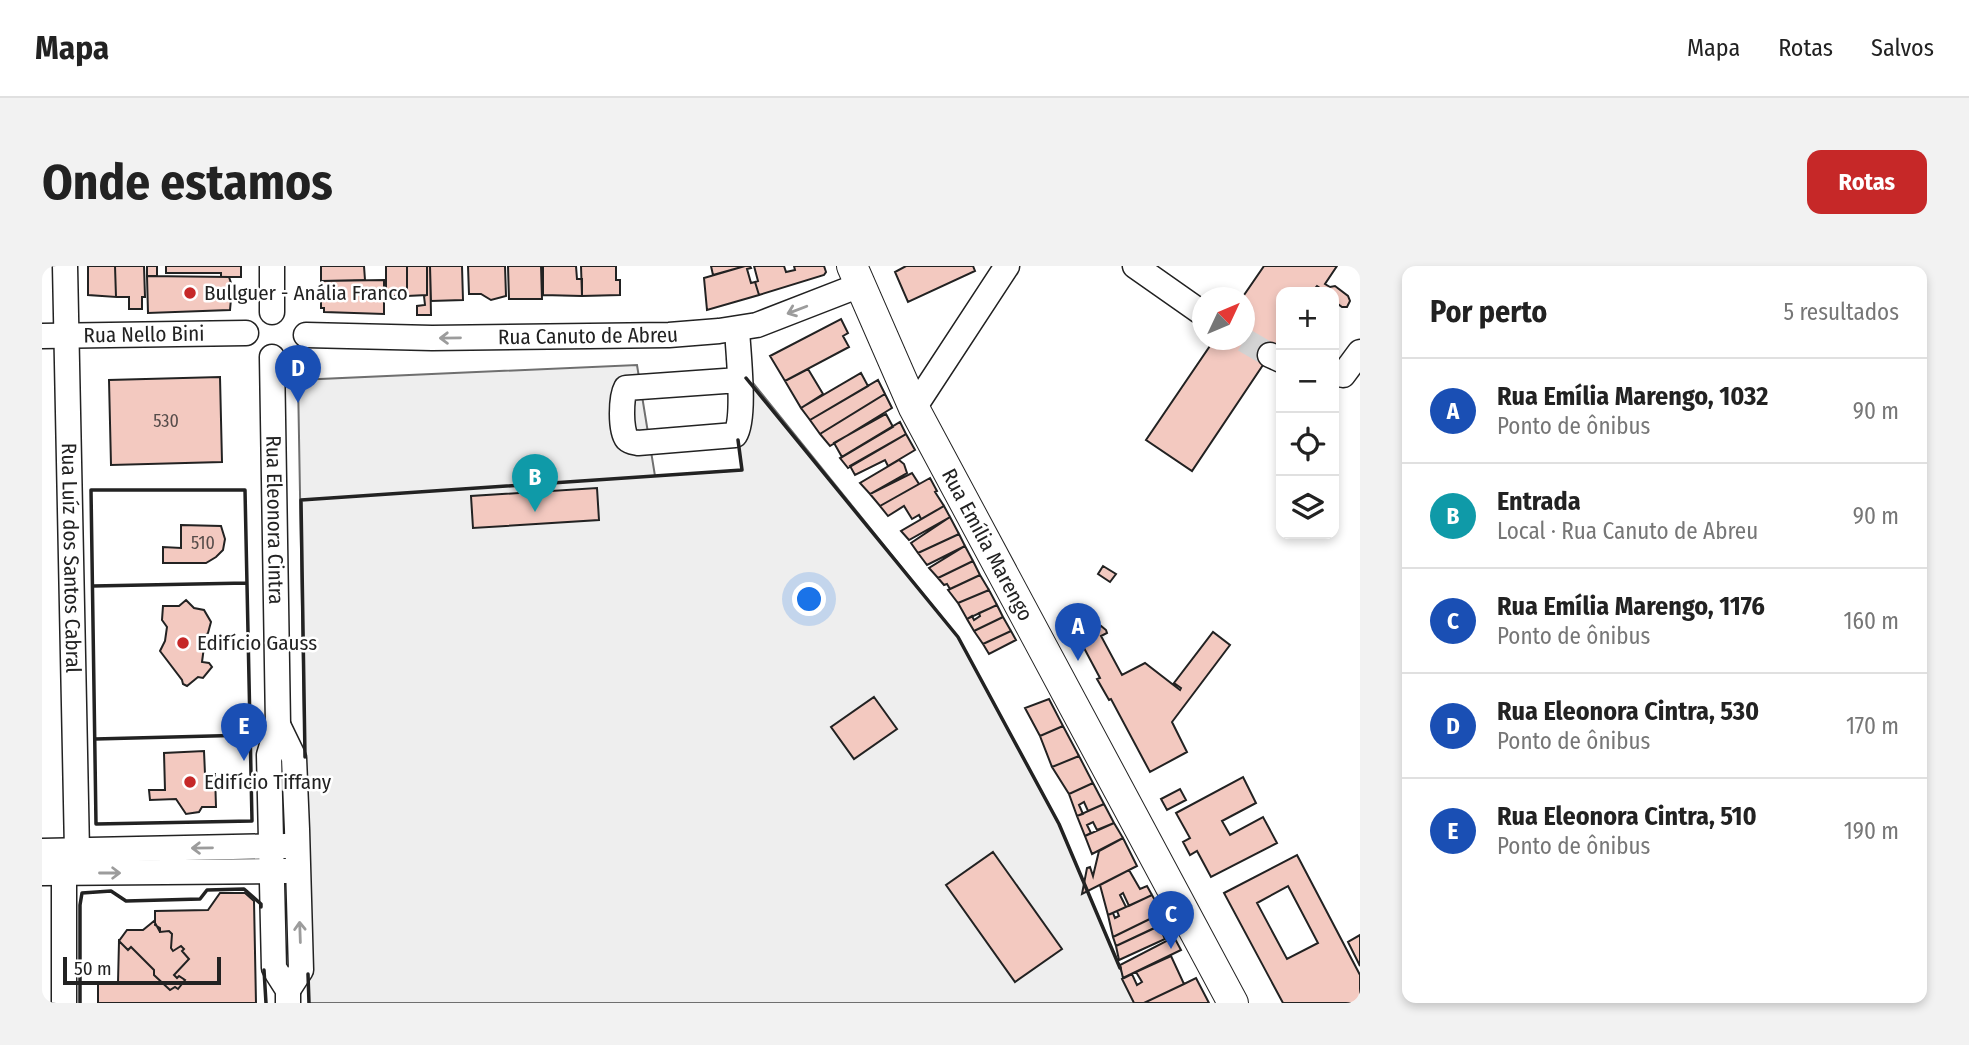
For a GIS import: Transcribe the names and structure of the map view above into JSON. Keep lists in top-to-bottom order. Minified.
{"streets":{"main road":["Rua Emília Marengo"],"street":["Rua Nello Bini","Rua Canuto de Abreu","Rua Eleonora Cintra","Rua Luíz dos Santos Cabral"]},"crossings":[["Rua Nello Bini","Rua Luíz dos Santos Cabral"],["Rua Canuto de Abreu","Rua Emília Marengo"]],"one_way":["Rua Canuto de Abreu"],"places":["Bullguer - Anália Franco","Edifício Gauss","Edifício Tiffany"],"house_numbers":["530","510"],"scale_bar":"50 m","north":"top right","page":{"header":"Mapa","nav":["Mapa","Rotas","Salvos"],"buttons":"Rotas","title":"Onde estamos","heading":["Por perto","5 resultados"],"map_buttons":["+","−"],"pins":["D","B","A","E","C"],"list":[{"mark":"A","name":"Rua Emília Marengo, 1032","note":"Ponto de ônibus","value":"90 m"},{"mark":"B","name":"Entrada","note":"Local · Rua Canuto de Abreu","value":"90 m"},{"mark":"C","name":"Rua Emília Marengo, 1176","note":"Ponto de ônibus","value":"160 m"},{"mark":"D","name":"Rua Eleonora Cintra, 530","note":"Ponto de ônibus","value":"170 m"},{"mark":"E","name":"Rua Eleonora Cintra, 510","note":"Ponto de ônibus","value":"190 m"}],"scale":"50 m"}}
